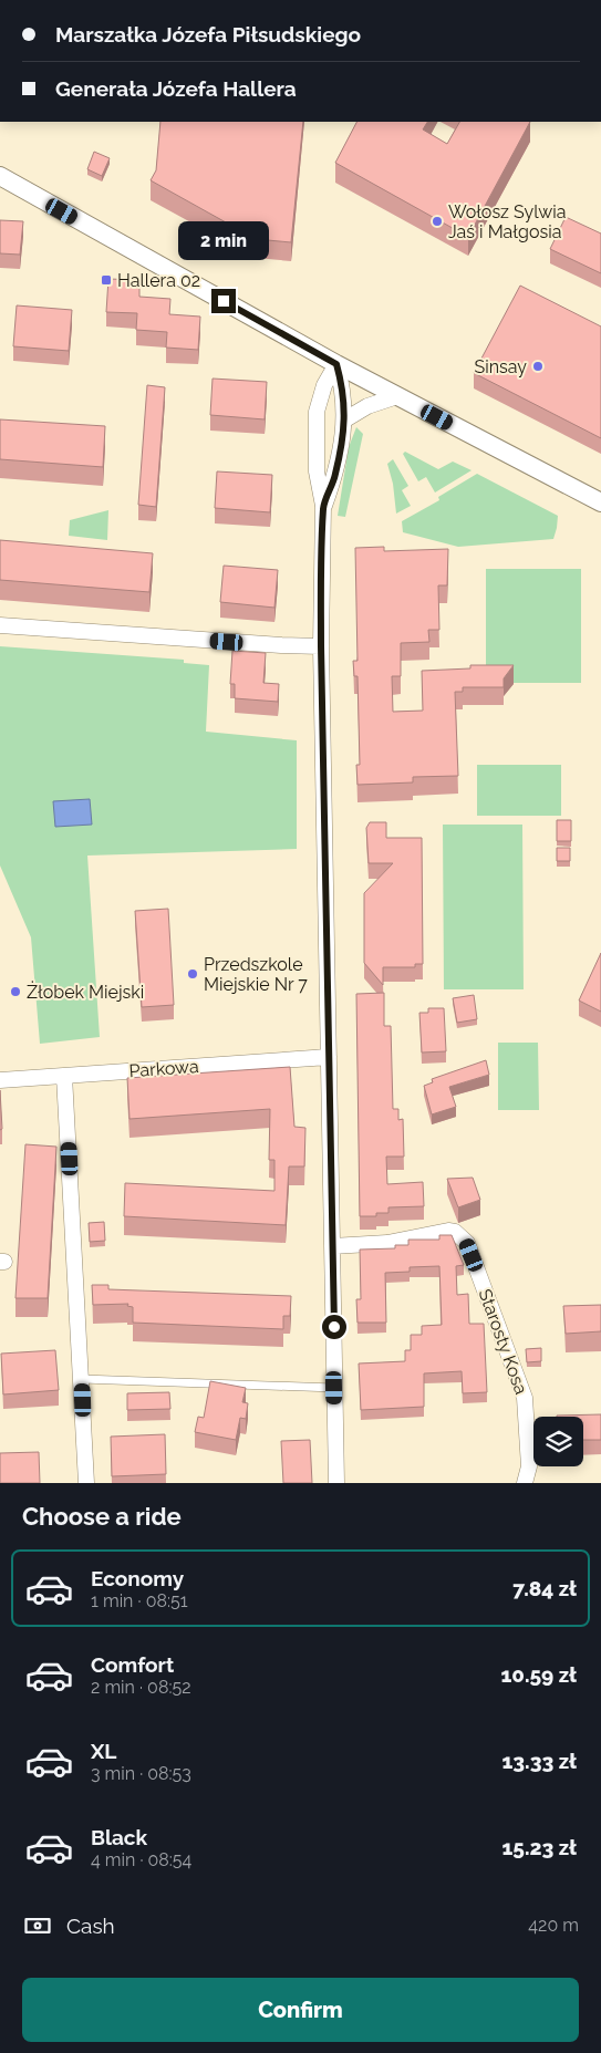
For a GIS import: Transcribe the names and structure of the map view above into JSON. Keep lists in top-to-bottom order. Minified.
{"streets":{"street":["Parkowa","Starosty Kosa"]},"places":{"other":["Wołosz Sylwia Jaś i Małgosia","Sinsay","Przedszkole Miejskie Nr 7","Żłobek Miejski"],"transit":["Hallera 02"]},"page":{"banner":["Marszałka Józefa Piłsudskiego","Generała Józefa Hallera"],"bubble":"2 min","heading":"Choose a ride","list":[{"name":"Economy","note":"1 min · 08:51","value":"7.84 zł"},{"name":"Comfort","note":"2 min · 08:52","value":"10.59 zł"},{"name":"XL","note":"3 min · 08:53","value":"13.33 zł"},{"name":"Black","note":"4 min · 08:54","value":"15.23 zł"}],"pay":["Cash","420 m"],"buttons":"Confirm"}}
